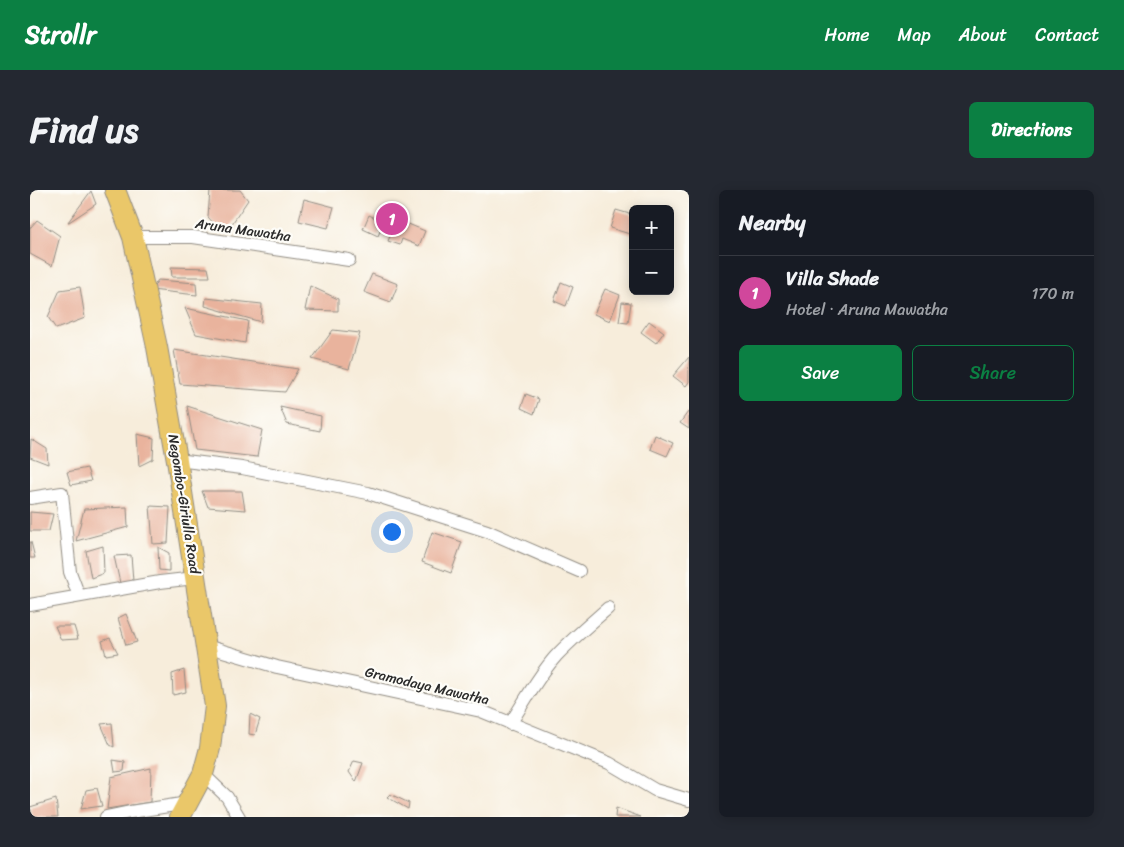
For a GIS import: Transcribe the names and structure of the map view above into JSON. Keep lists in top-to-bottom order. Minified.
{"streets":{"main road":["Negombo-Giriulla Road"],"street":["Aruna Mawatha","Gramodaya Mawatha"]},"crossings":[["Aruna Mawatha","Negombo-Giriulla Road"],["Negombo-Giriulla Road","Gramodaya Mawatha"]],"page":{"header":"Strollr","nav":["Home","Map","About","Contact"],"title":"Find us","buttons":["Directions",["Save","Share"]],"heading":"Nearby","pins":"1","map_buttons":["+","−"],"list":[{"mark":"1","name":"Villa Shade","note":"Hotel · Aruna Mawatha","value":"170 m"}]}}
